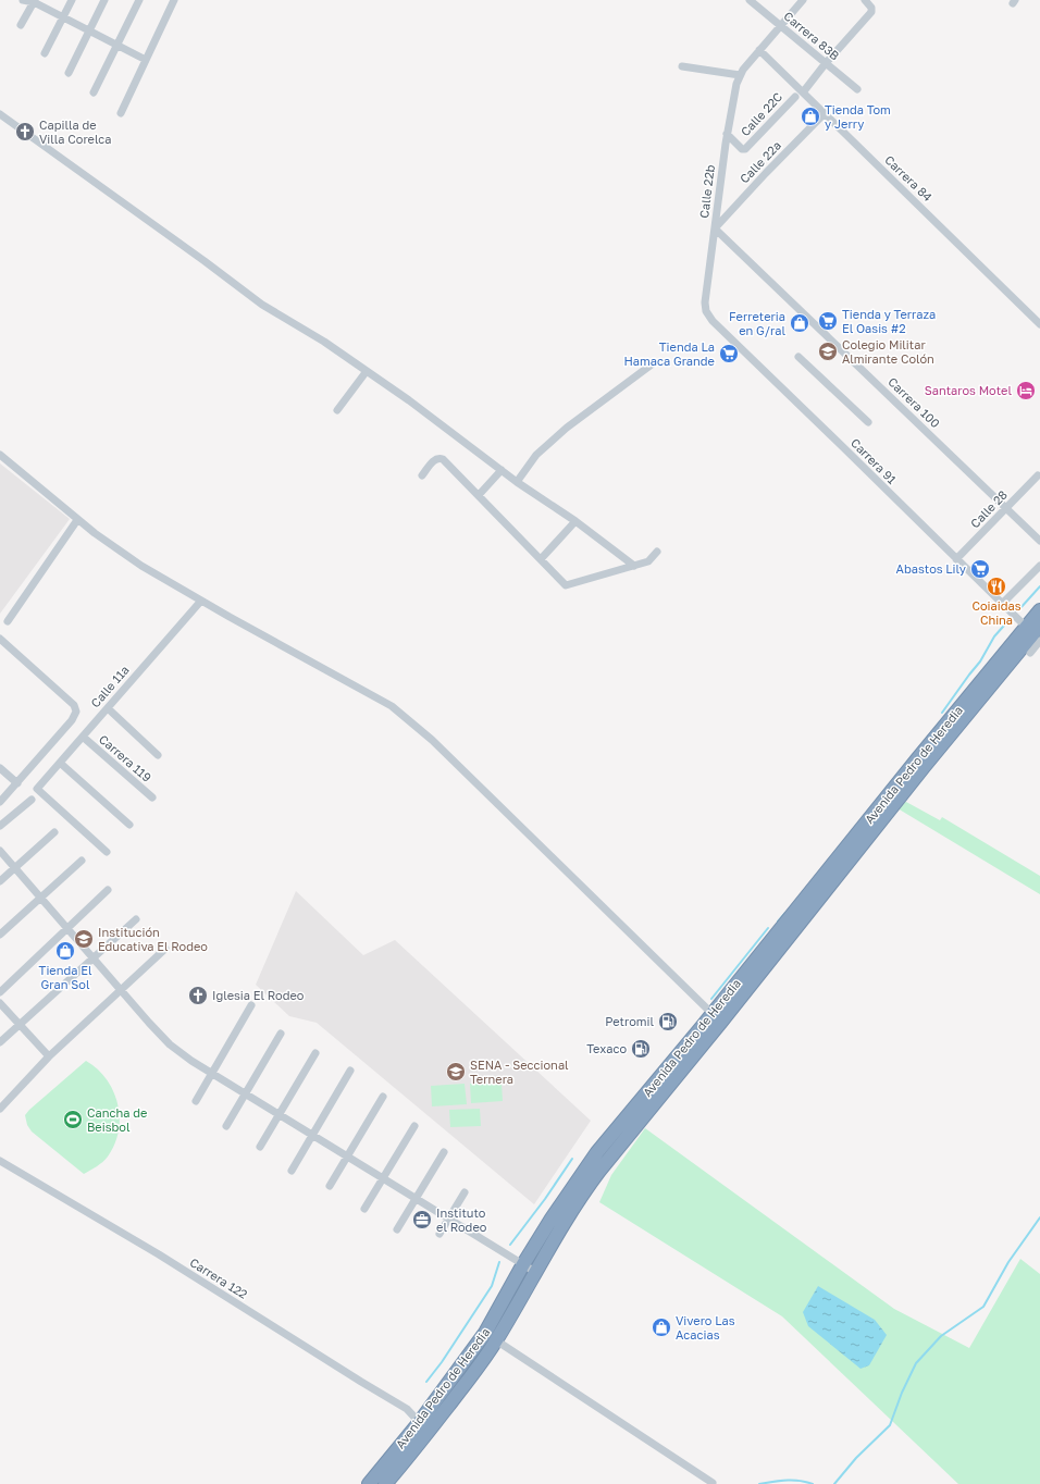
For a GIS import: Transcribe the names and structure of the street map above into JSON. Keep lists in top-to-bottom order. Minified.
{"streets":{"highway":["Avenida Pedro de Heredia"],"street":["Carrera 83B","Calle 22C","Calle 22a","Carrera 84","Calle 22b","Carrera 100","Carrera 91","Calle 28","Calle 11a","Carrera 119","Carrera 122"]},"crossings":[["Calle 22C","Calle 22b"],["Calle 22a","Carrera 84"],["Calle 22a","Calle 22b"],["Calle 22a","Carrera 100"],["Calle 22b","Carrera 100"],["Calle 22b","Carrera 91"],["Carrera 100","Calle 28"],["Carrera 91","Calle 28"],["Carrera 91","Avenida Pedro de Heredia"],["Calle 11a","Carrera 119"],["Avenida Pedro de Heredia","Carrera 122"]],"places":{"shop":["Tienda Tom y Jerry","Ferreteria en G/ral","Tienda El Gran Sol","Vivero Las Acacias"],"church":["Capilla de Villa Corelca","Iglesia El Rodeo"],"supermarket":["Tienda y Terraza El Oasis #2","Tienda La Hamaca Grande","Abastos Lily"],"school or university":["Colegio Militar Almirante Colón","Institución Educativa El Rodeo","SENA - Seccional Ternera"],"hotel":["Santaros Motel"],"restaurant":["Coiaidas China"],"fuel station":["Petromil","Texaco"],"sports":["Cancha de Beisbol"],"office":["Instituto el Rodeo"]}}
